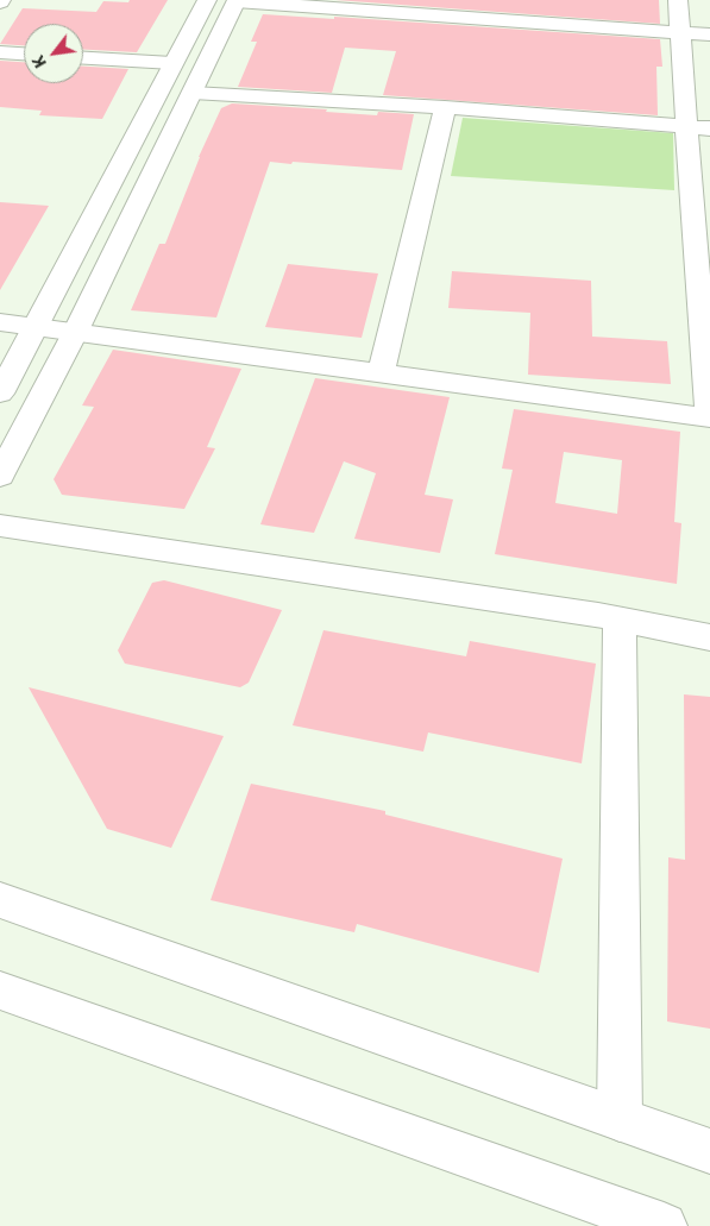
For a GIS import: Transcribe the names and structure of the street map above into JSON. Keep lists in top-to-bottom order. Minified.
{"north":"bottom left"}
